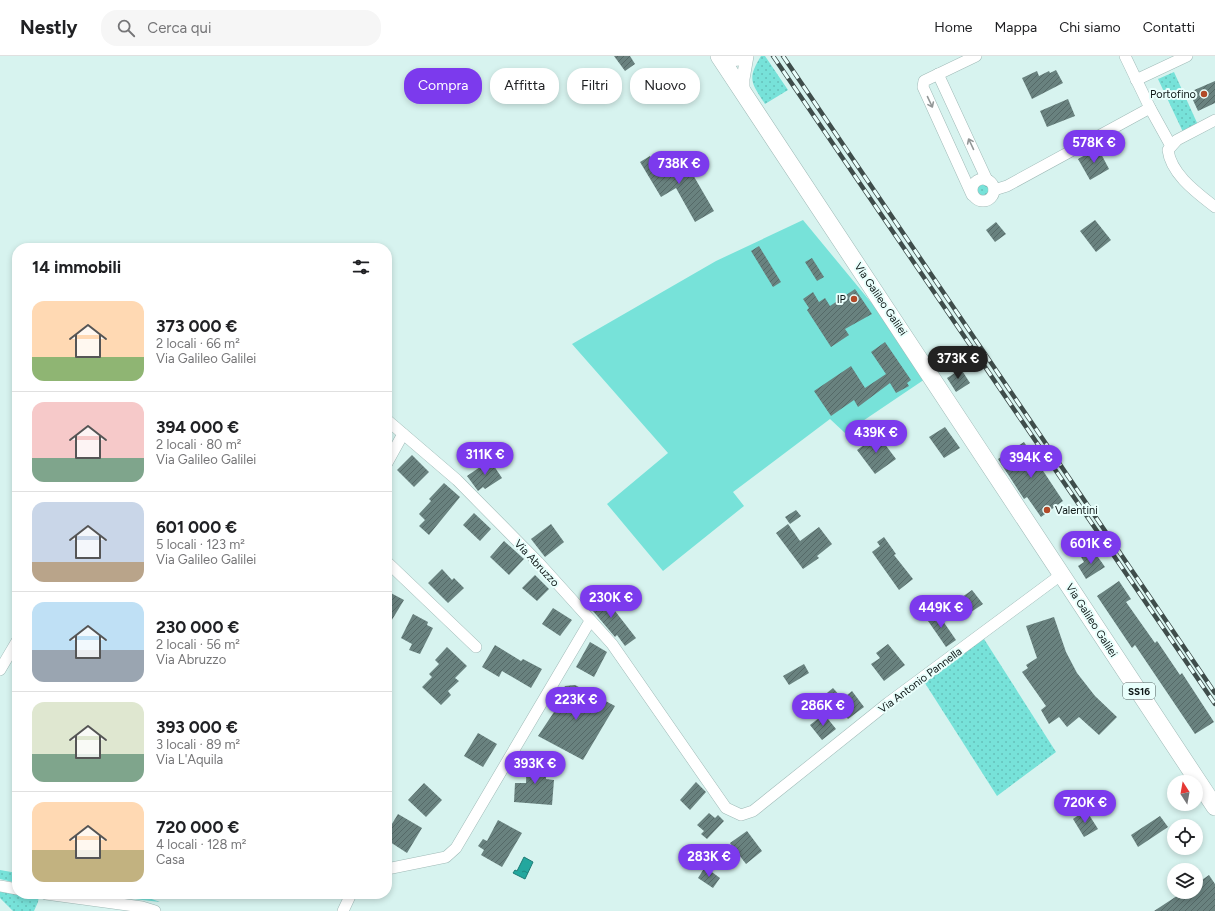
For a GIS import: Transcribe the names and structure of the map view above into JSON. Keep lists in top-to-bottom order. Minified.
{"streets":{"main road":["Via Galileo Galilei","SS16"],"street":["Via Abruzzo","Via Antonio Pannella"]},"crossings":[["Via Galileo Galilei","Via Antonio Pannella"],["Via Galileo Galilei","SS16"],["Via Abruzzo","Via Antonio Pannella"]],"places":["Portofino","IP","Valentini"],"north":"top","page":{"header":"Nestly","search":"Cerca qui","nav":["Home","Mappa","Chi siamo","Contatti"],"chip":["Compra","Affitta","Filtri","Nuovo"],"price":["578K €","738K €","373K €","439K €","311K €","394K €","601K €","230K €","449K €","223K €","286K €","393K €","720K €","283K €"],"heading":"14 immobili","list":[{"name":"373 000 €","note":"2 locali · 66 m² · Via Galileo Galilei"},{"name":"394 000 €","note":"2 locali · 80 m² · Via Galileo Galilei"},{"name":"601 000 €","note":"5 locali · 123 m² · Via Galileo Galilei"},{"name":"230 000 €","note":"2 locali · 56 m² · Via Abruzzo"},{"name":"393 000 €","note":"3 locali · 89 m² · Via L'Aquila"},{"name":"720 000 €","note":"4 locali · 128 m² · Casa"}]}}
